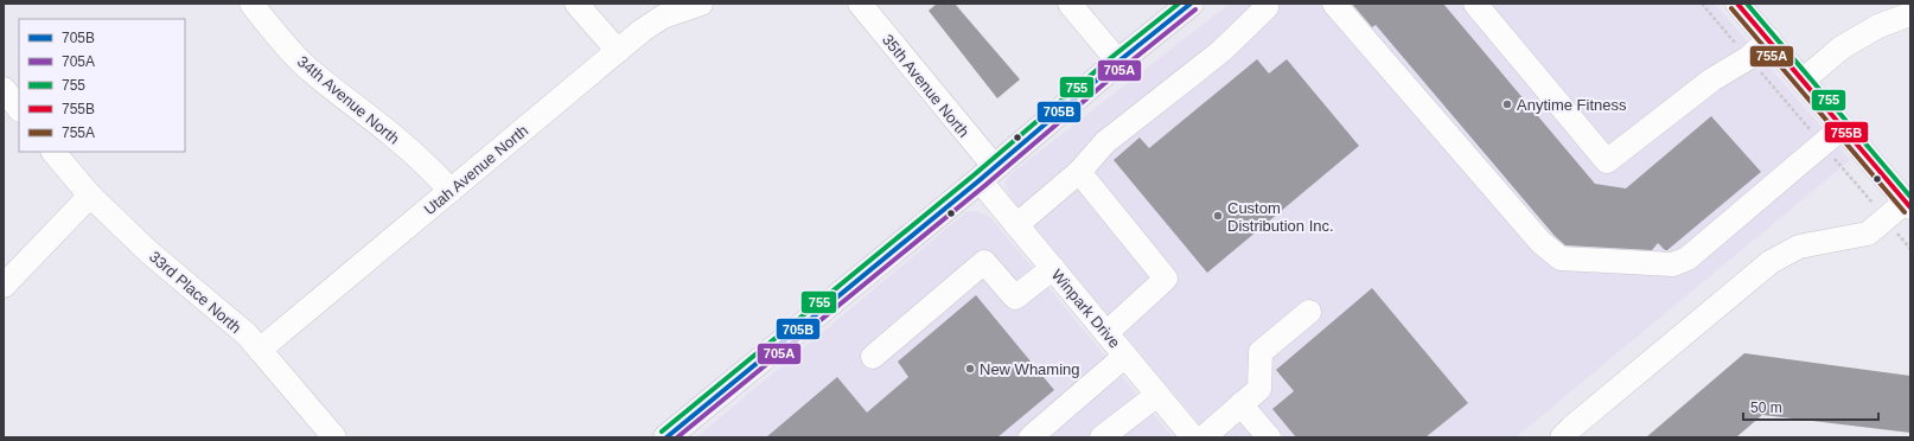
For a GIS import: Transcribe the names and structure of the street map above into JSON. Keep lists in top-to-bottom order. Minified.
{"streets":{"street":["35th Avenue North","34th Avenue North","Utah Avenue North","33rd Place North","Winpark Drive"]},"crossings":[["35th Avenue North","Winpark Drive"],["34th Avenue North","Utah Avenue North"],["Utah Avenue North","33rd Place North"]],"places":["Anytime Fitness","Custom Distribution Inc.","New Whaming"],"lines":["transit line 705B","transit line 755","transit line 755B","transit line 755A","transit line 705A"],"legend":["705B","705A","755","755B","755A"],"scale_bar":"50 m"}
